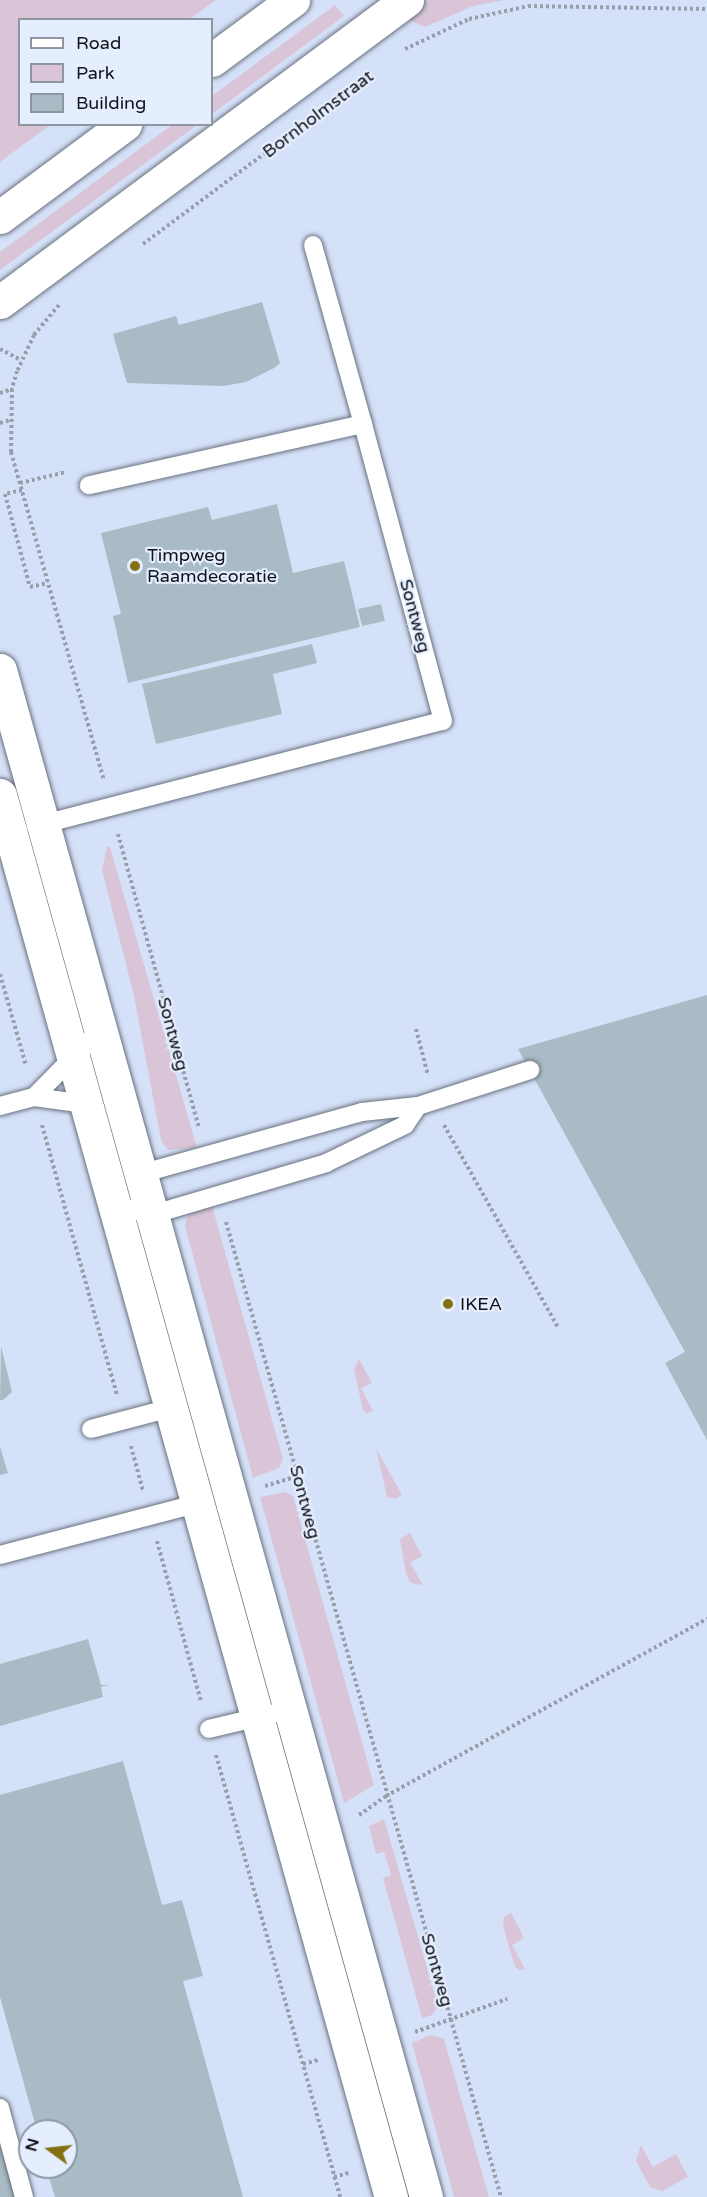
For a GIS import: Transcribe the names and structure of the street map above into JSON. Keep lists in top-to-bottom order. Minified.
{"streets":{"street":["Bornholmstraat"],"lane":["Sontweg"]},"places":["Timpweg Raamdecoratie","IKEA"],"legend":["Road","Park","Building"],"north":"left"}
